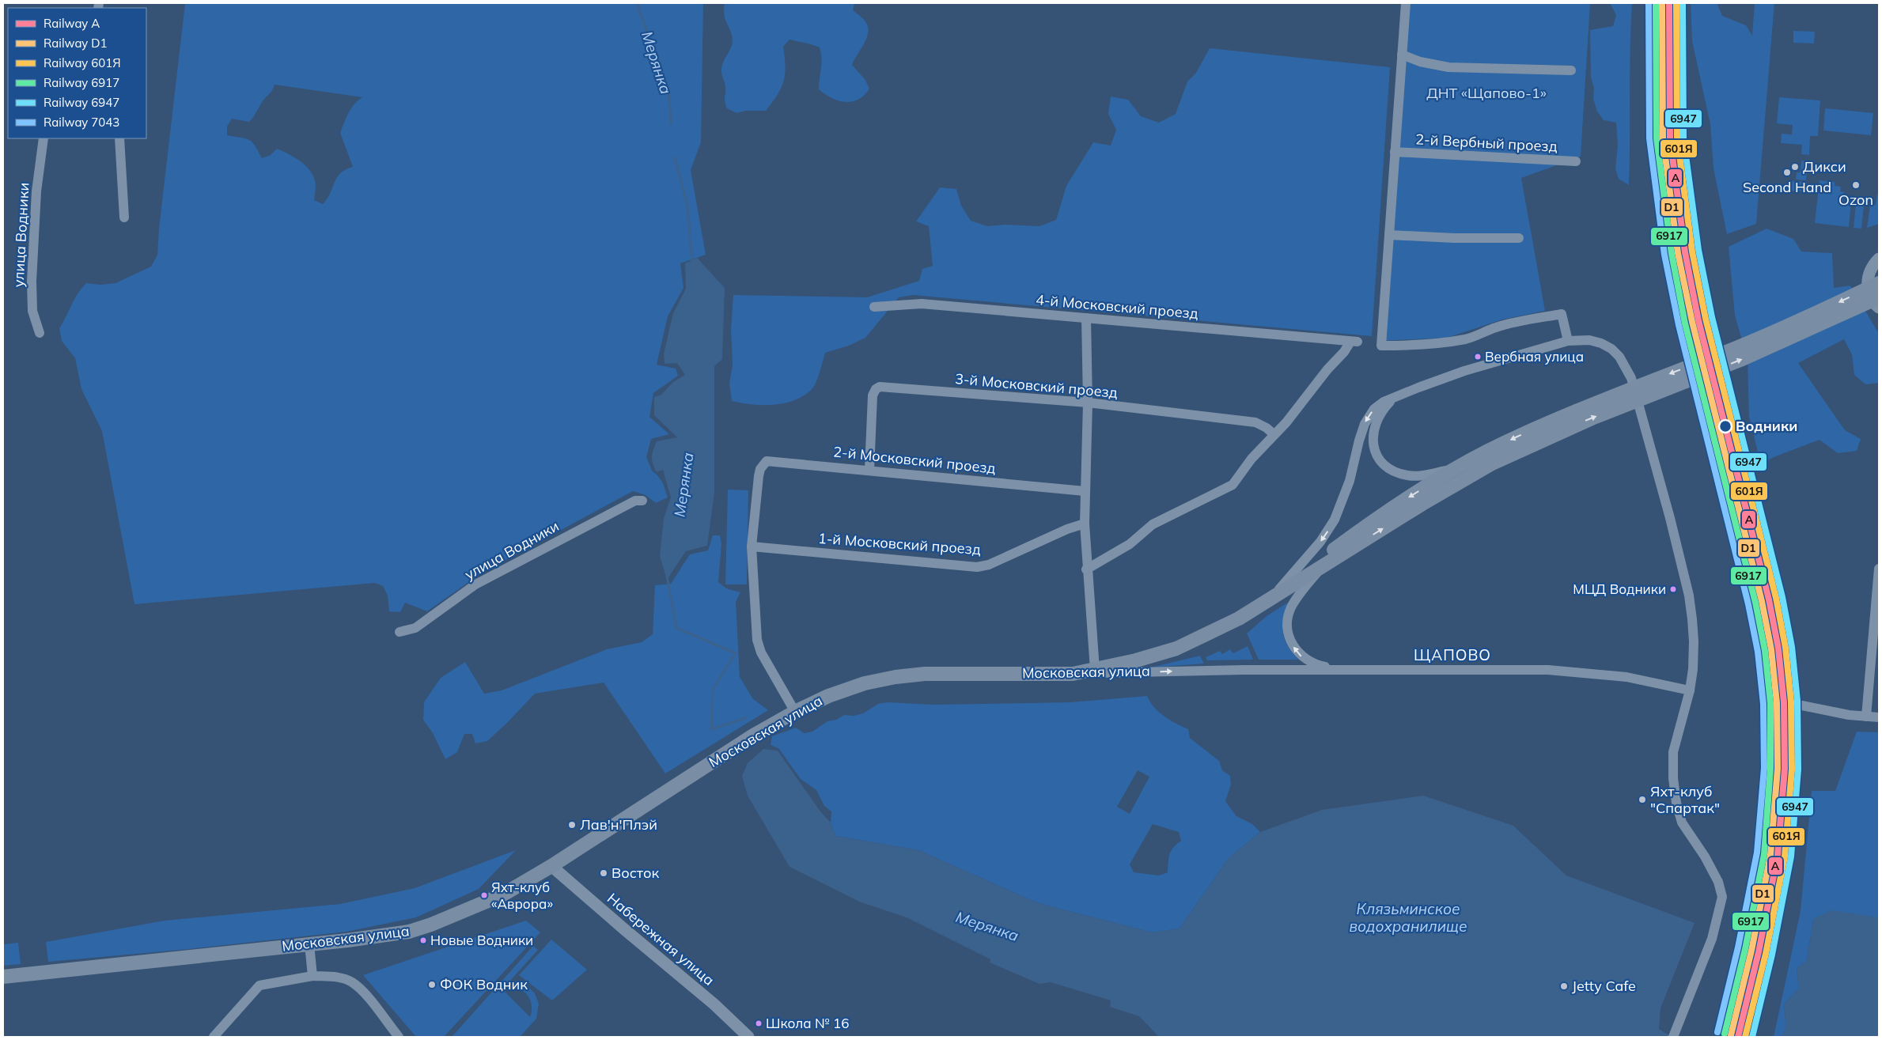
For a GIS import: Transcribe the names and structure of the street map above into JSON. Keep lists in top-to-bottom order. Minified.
{"streets":{"main road":["Московская улица"],"street":["2-й Вербный проезд","улица Водники","4-й Московский проезд","3-й Московский проезд","2-й Московский проезд","1-й Московский проезд","Набережная улица"]},"crossings":[["4-й Московский проезд","3-й Московский проезд"],["3-й Московский проезд","2-й Московский проезд"],["2-й Московский проезд","1-й Московский проезд"],["Московская улица","Набережная улица"]],"districts":["ЩАПОВО"],"water":["Мерянка","Клязьминское водохранилище"],"parks":["ДНТ «Щапово-1»"],"places":["Дикси","Second Hand","Ozon","Вербная улица","Водники","МЦД Водники","Яхт-клуб \"Спартак\"","Лав'н'Плэй","Восток","Яхт-клуб «Аврора»","Новые Водники","ФОК Водник","Jetty Cafe","Школа № 16"],"lines":["rail line A","rail line D1","rail line 601Я","rail line 6917","rail line 6947","rail line 7043"],"legend":["Railway A","Railway D1","Railway 601Я","Railway 6917","Railway 6947","Railway 7043"]}
